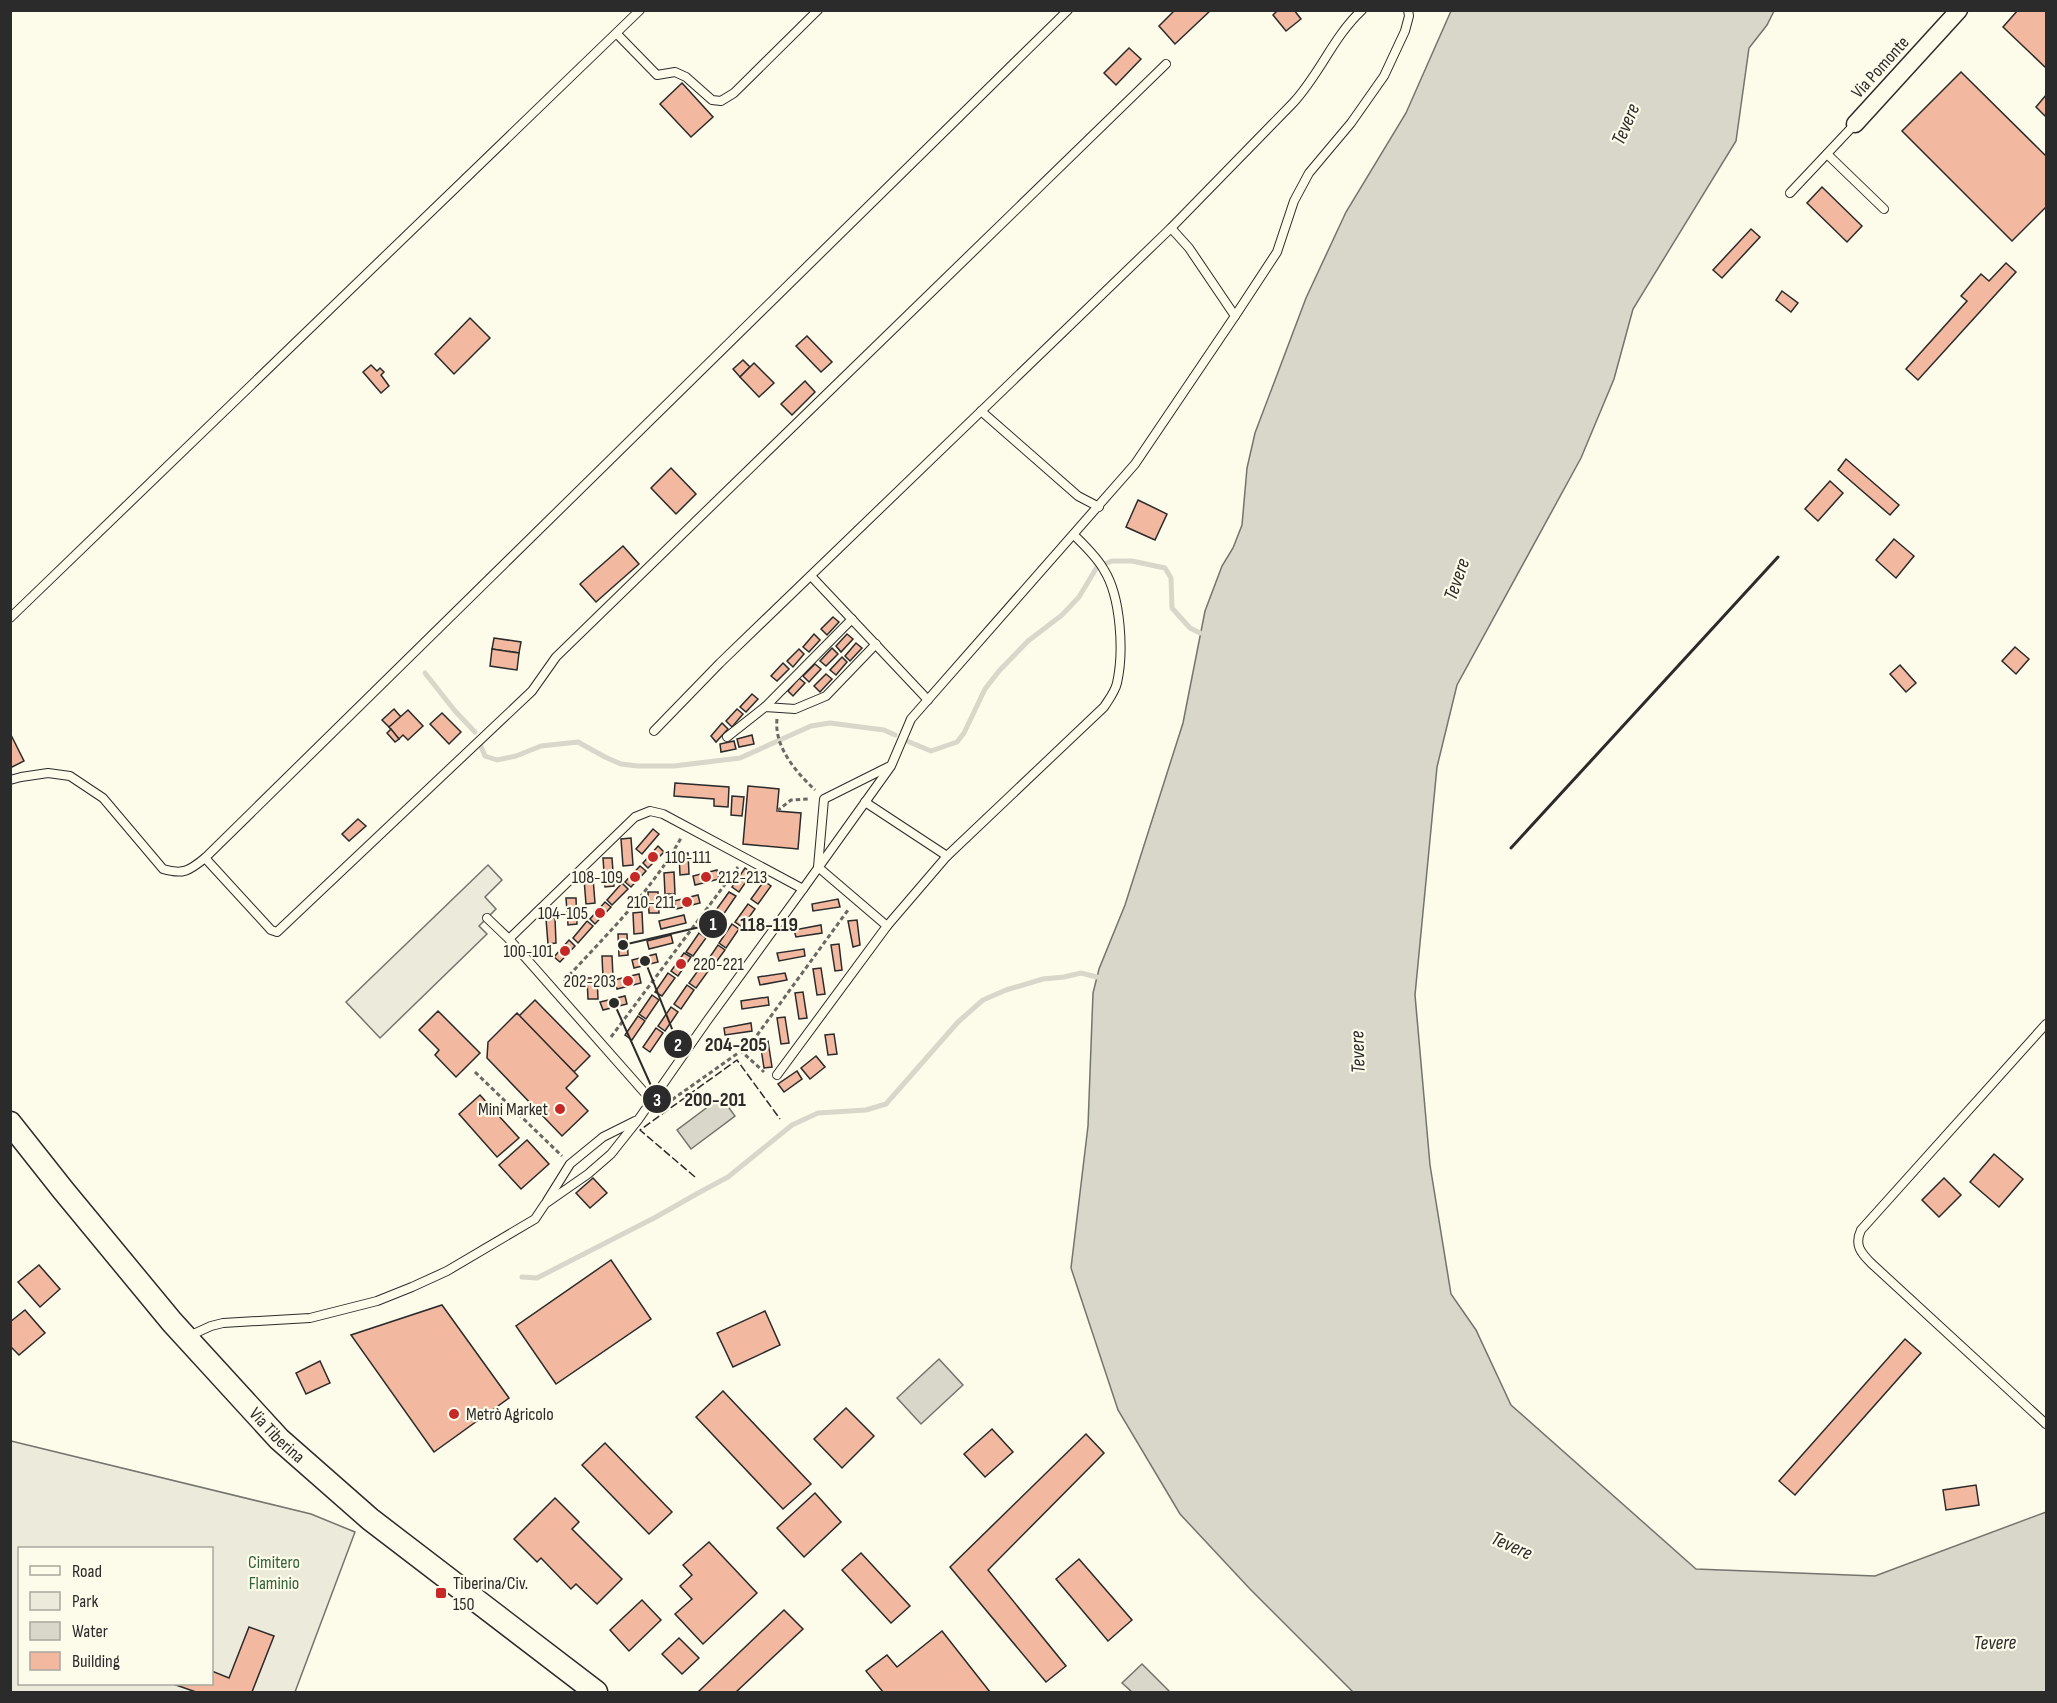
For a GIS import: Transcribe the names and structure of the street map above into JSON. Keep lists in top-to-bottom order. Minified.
{"streets":{"main road":["Via Tiberina"],"street":["Via Pomonte"]},"water":["Tevere"],"parks":["Cimitero Flaminio"],"places":{"other":["110-111","108-109","212-213","210-211","104-105","118-119","100-101","204-205","220-221","202-203","200-201","Mini Market","Metrò Agricolo"],"transit":["Tiberina/Civ. 150"]},"legend":["Road","Park","Water","Building"]}
